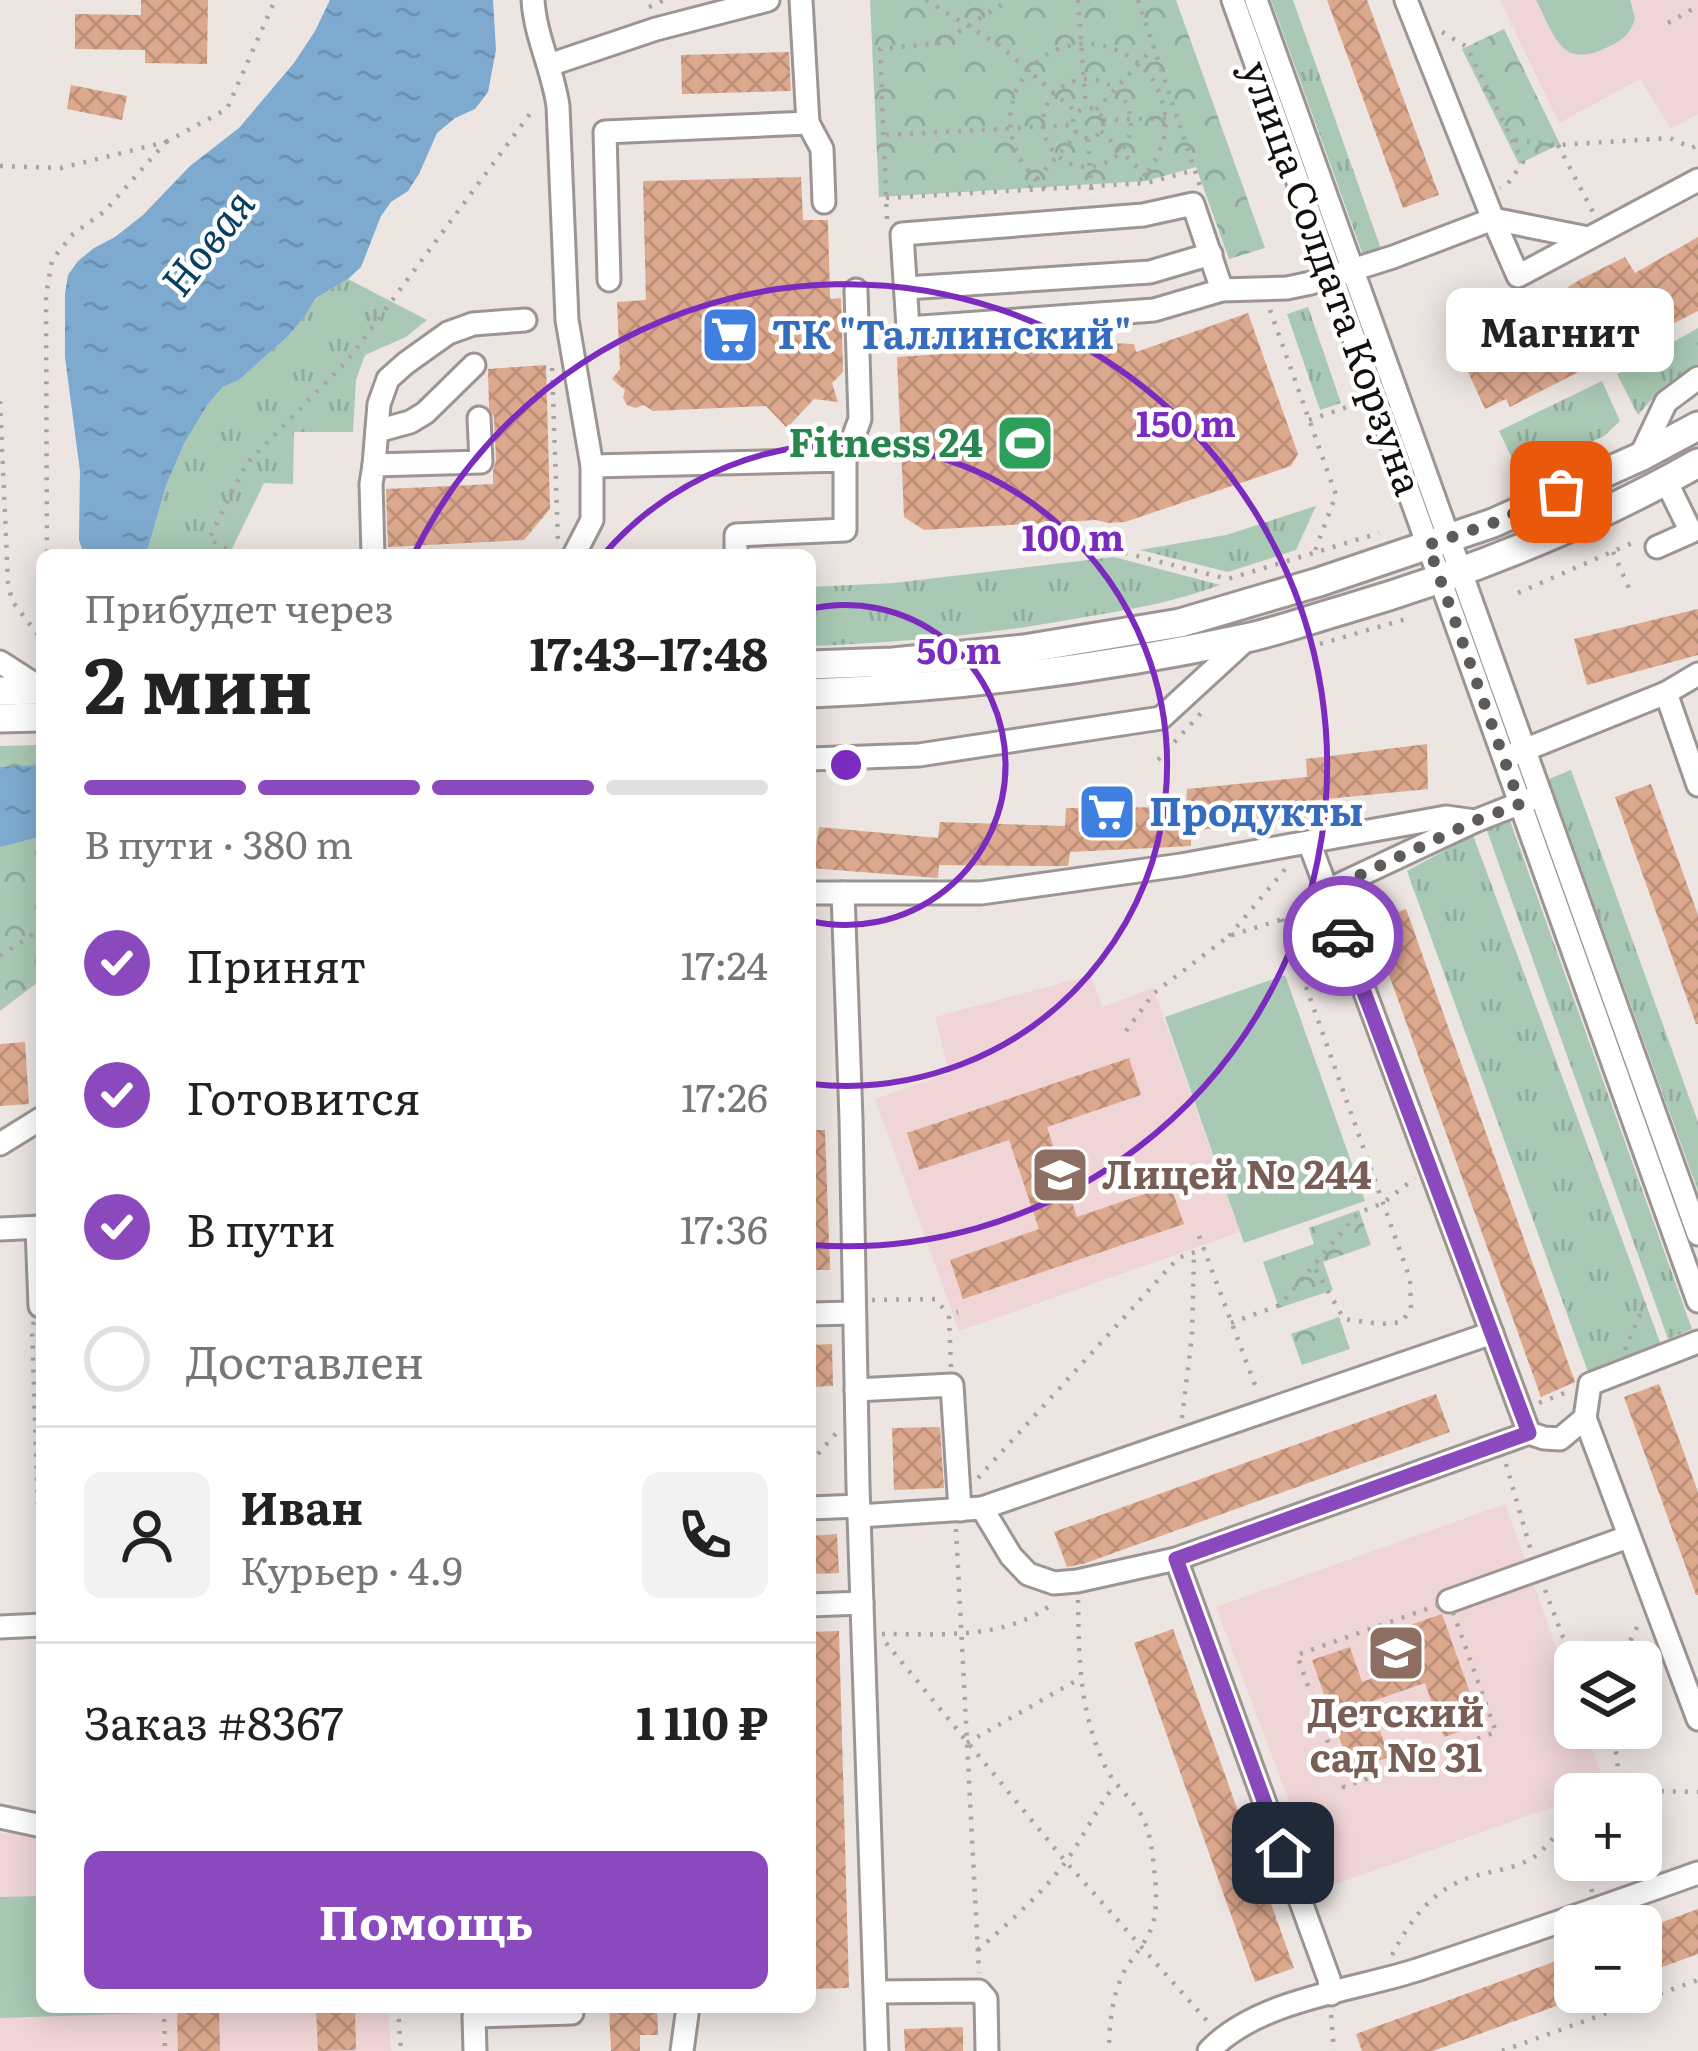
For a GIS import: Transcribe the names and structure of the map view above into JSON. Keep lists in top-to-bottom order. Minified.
{"streets":{"street":["улица Солдата Корзуна"]},"water":["Новая"],"places":{"supermarket":["ТК \"Таллинский\"","Продукты"],"sports":["Fitness 24"],"other":["Магнит"],"school or university":["Лицей № 244","Детский сад № 31"]},"page":{"bubble":"Магнит","heading":["2 мин","Прибудет через","17:43–17:48"],"panel":["Иван","Курьер · 4.9","Заказ #8367","1 110 ₽"],"bar":"В пути · 380 m","list":[["Принят","17:24"],["Готовится","17:26"],["В пути","17:36"],"Доставлен"],"map_buttons":["+","−"],"buttons":"Помощь"},"rings":["150 m","100 m","50 m"]}
